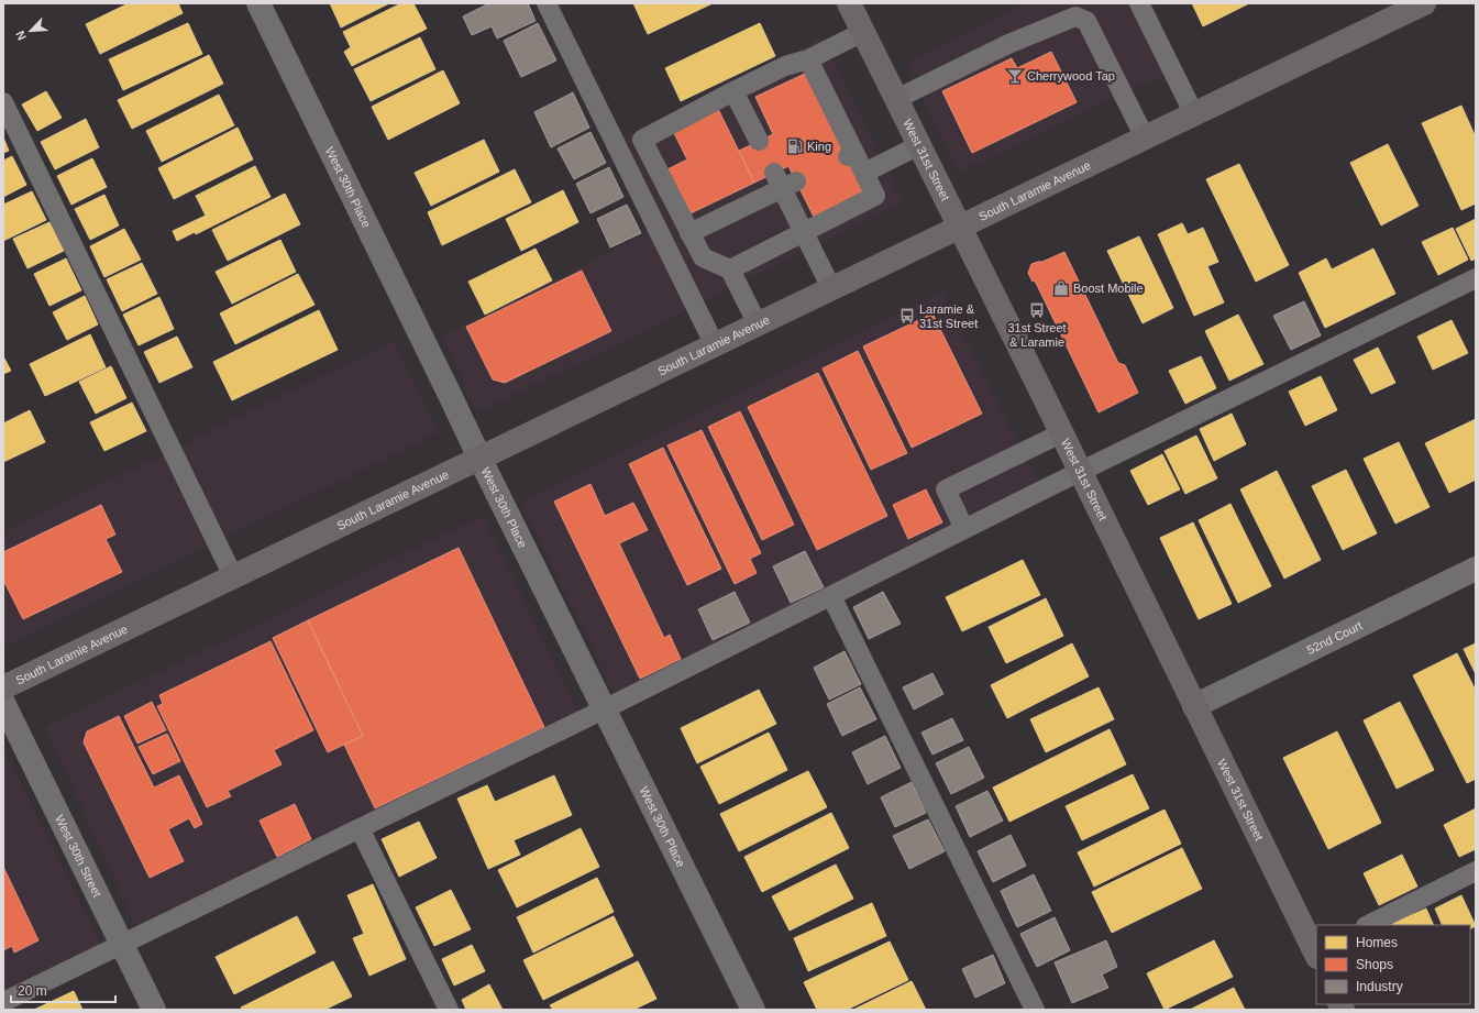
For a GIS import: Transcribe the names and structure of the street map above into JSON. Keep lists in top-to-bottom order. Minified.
{"streets":{"main road":["West 31st Street","South Laramie Avenue"],"street":["West 30th Place","52nd Court","West 30th Street"]},"crossings":[["West 31st Street","South Laramie Avenue"],["West 31st Street","52nd Court"],["West 30th Place","South Laramie Avenue"]],"places":{"bar":["Cherrywood Tap"],"fuel station":["King"],"shop":["Boost Mobile"],"bus stop":["31st Street & Laramie","Laramie & 31st Street"]},"legend":["Homes","Shops","Industry"],"scale_bar":"20 m","north":"bottom left"}
